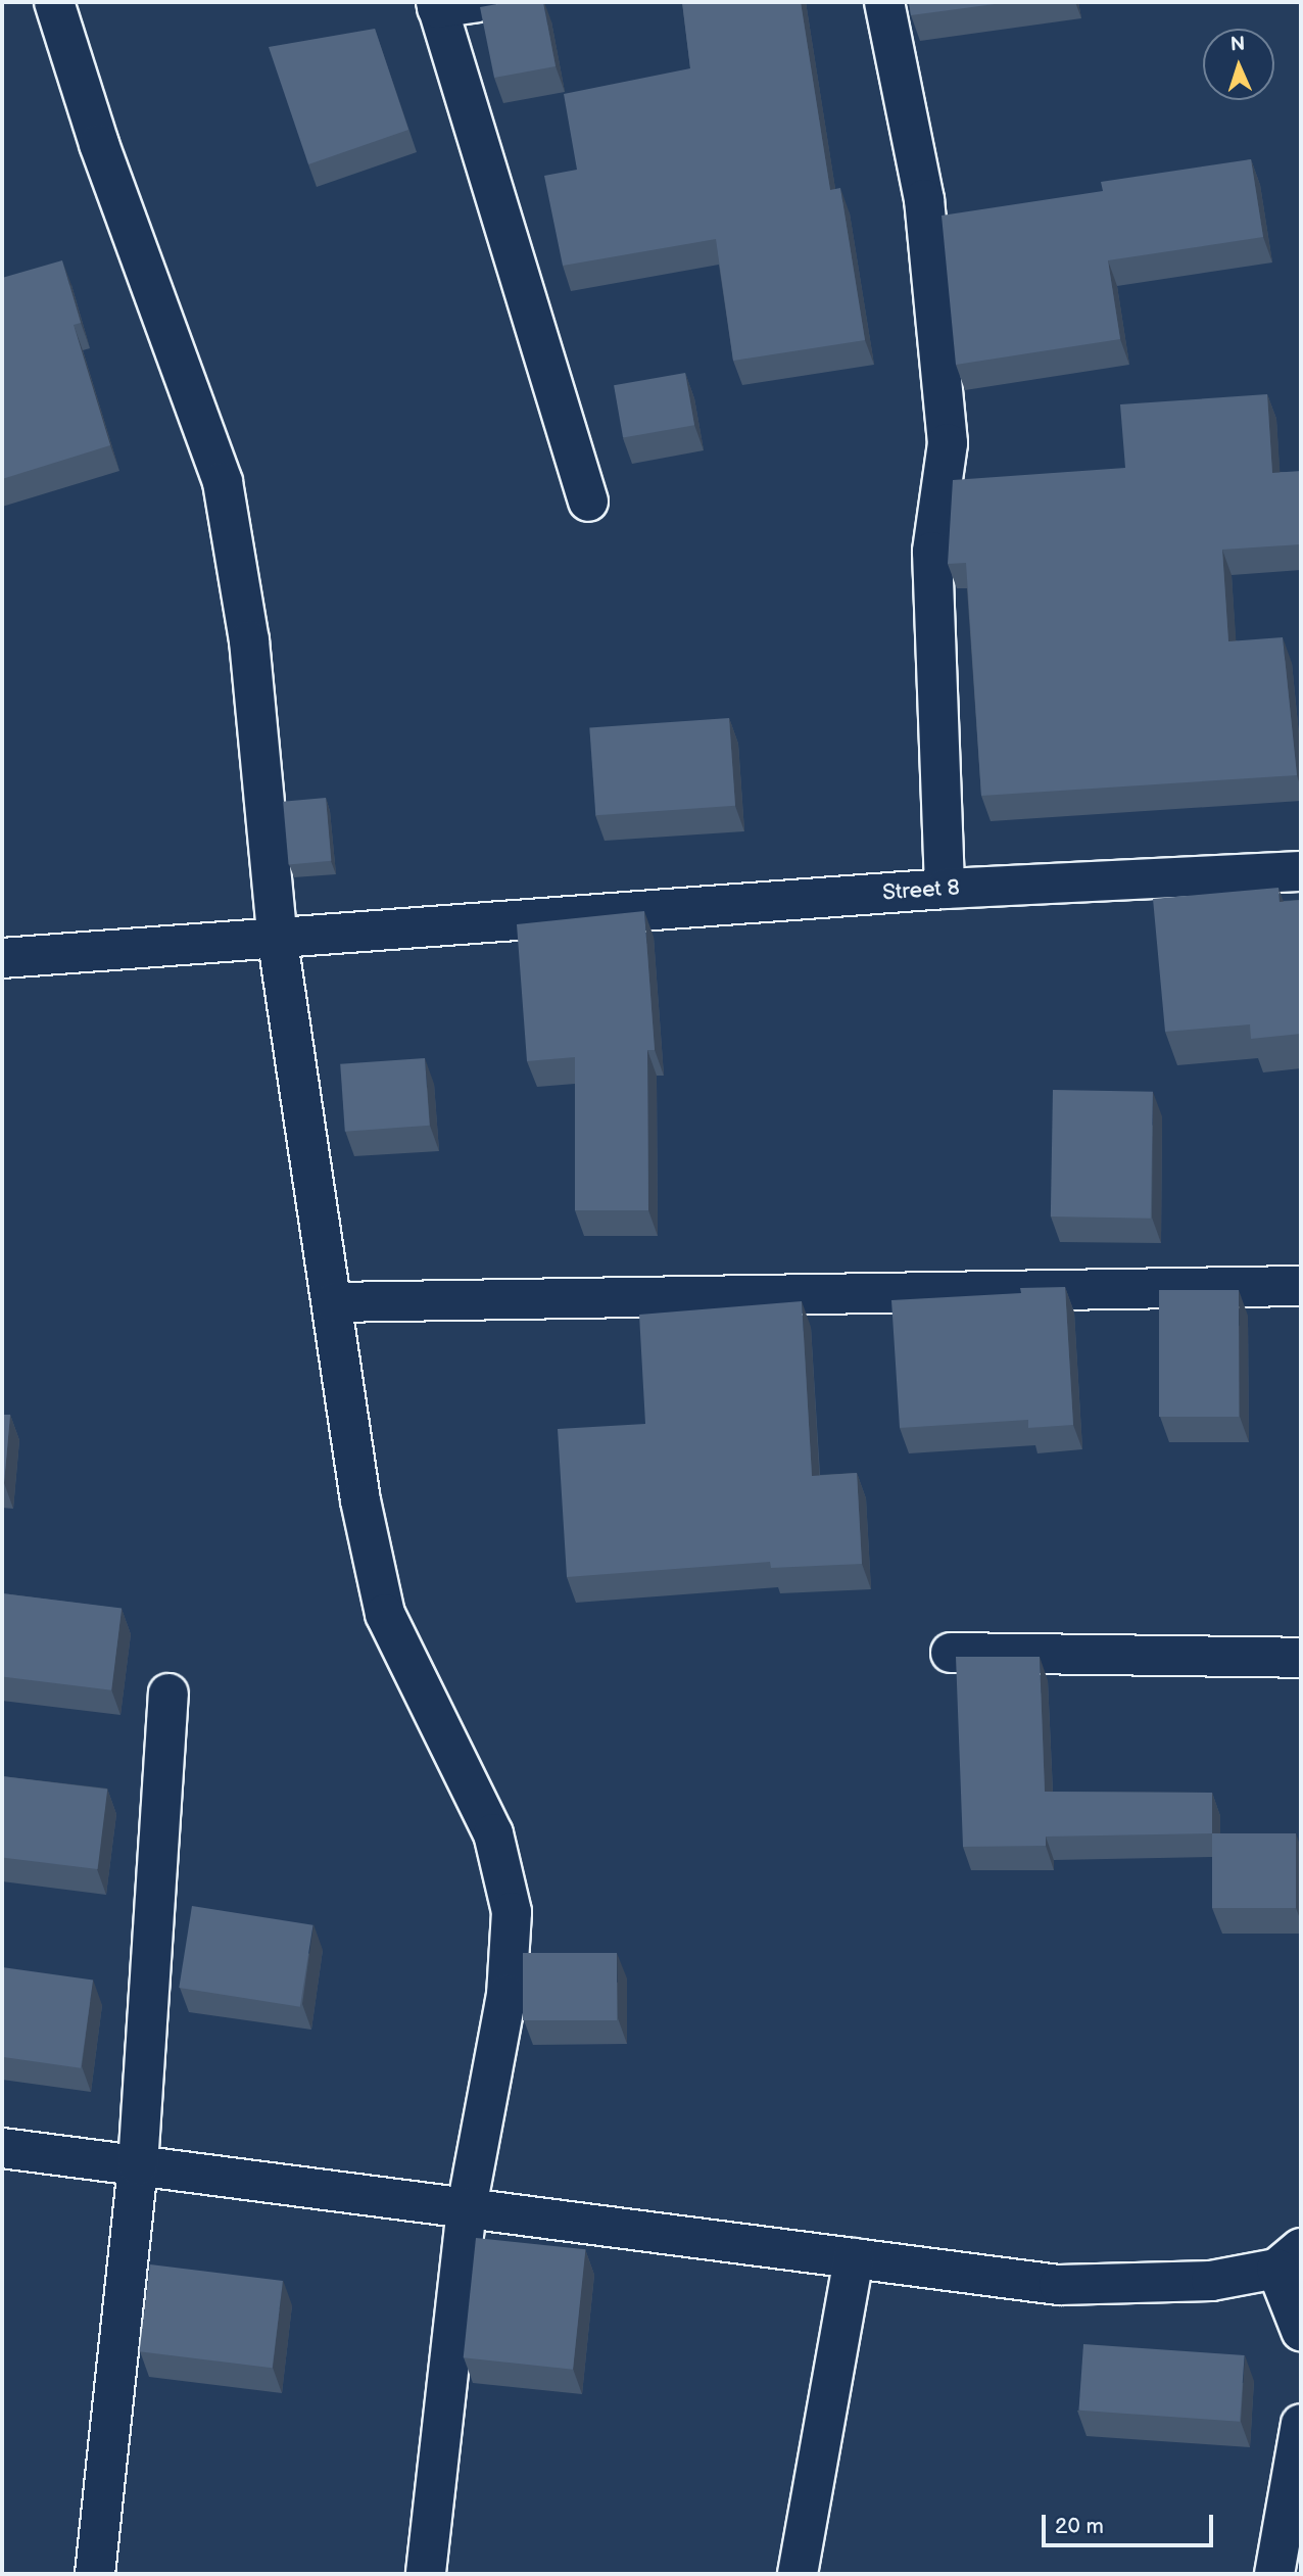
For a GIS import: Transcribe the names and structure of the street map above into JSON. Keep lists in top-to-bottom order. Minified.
{"streets":{"street":["Street 8"]},"scale_bar":"20 m","north":"top"}
